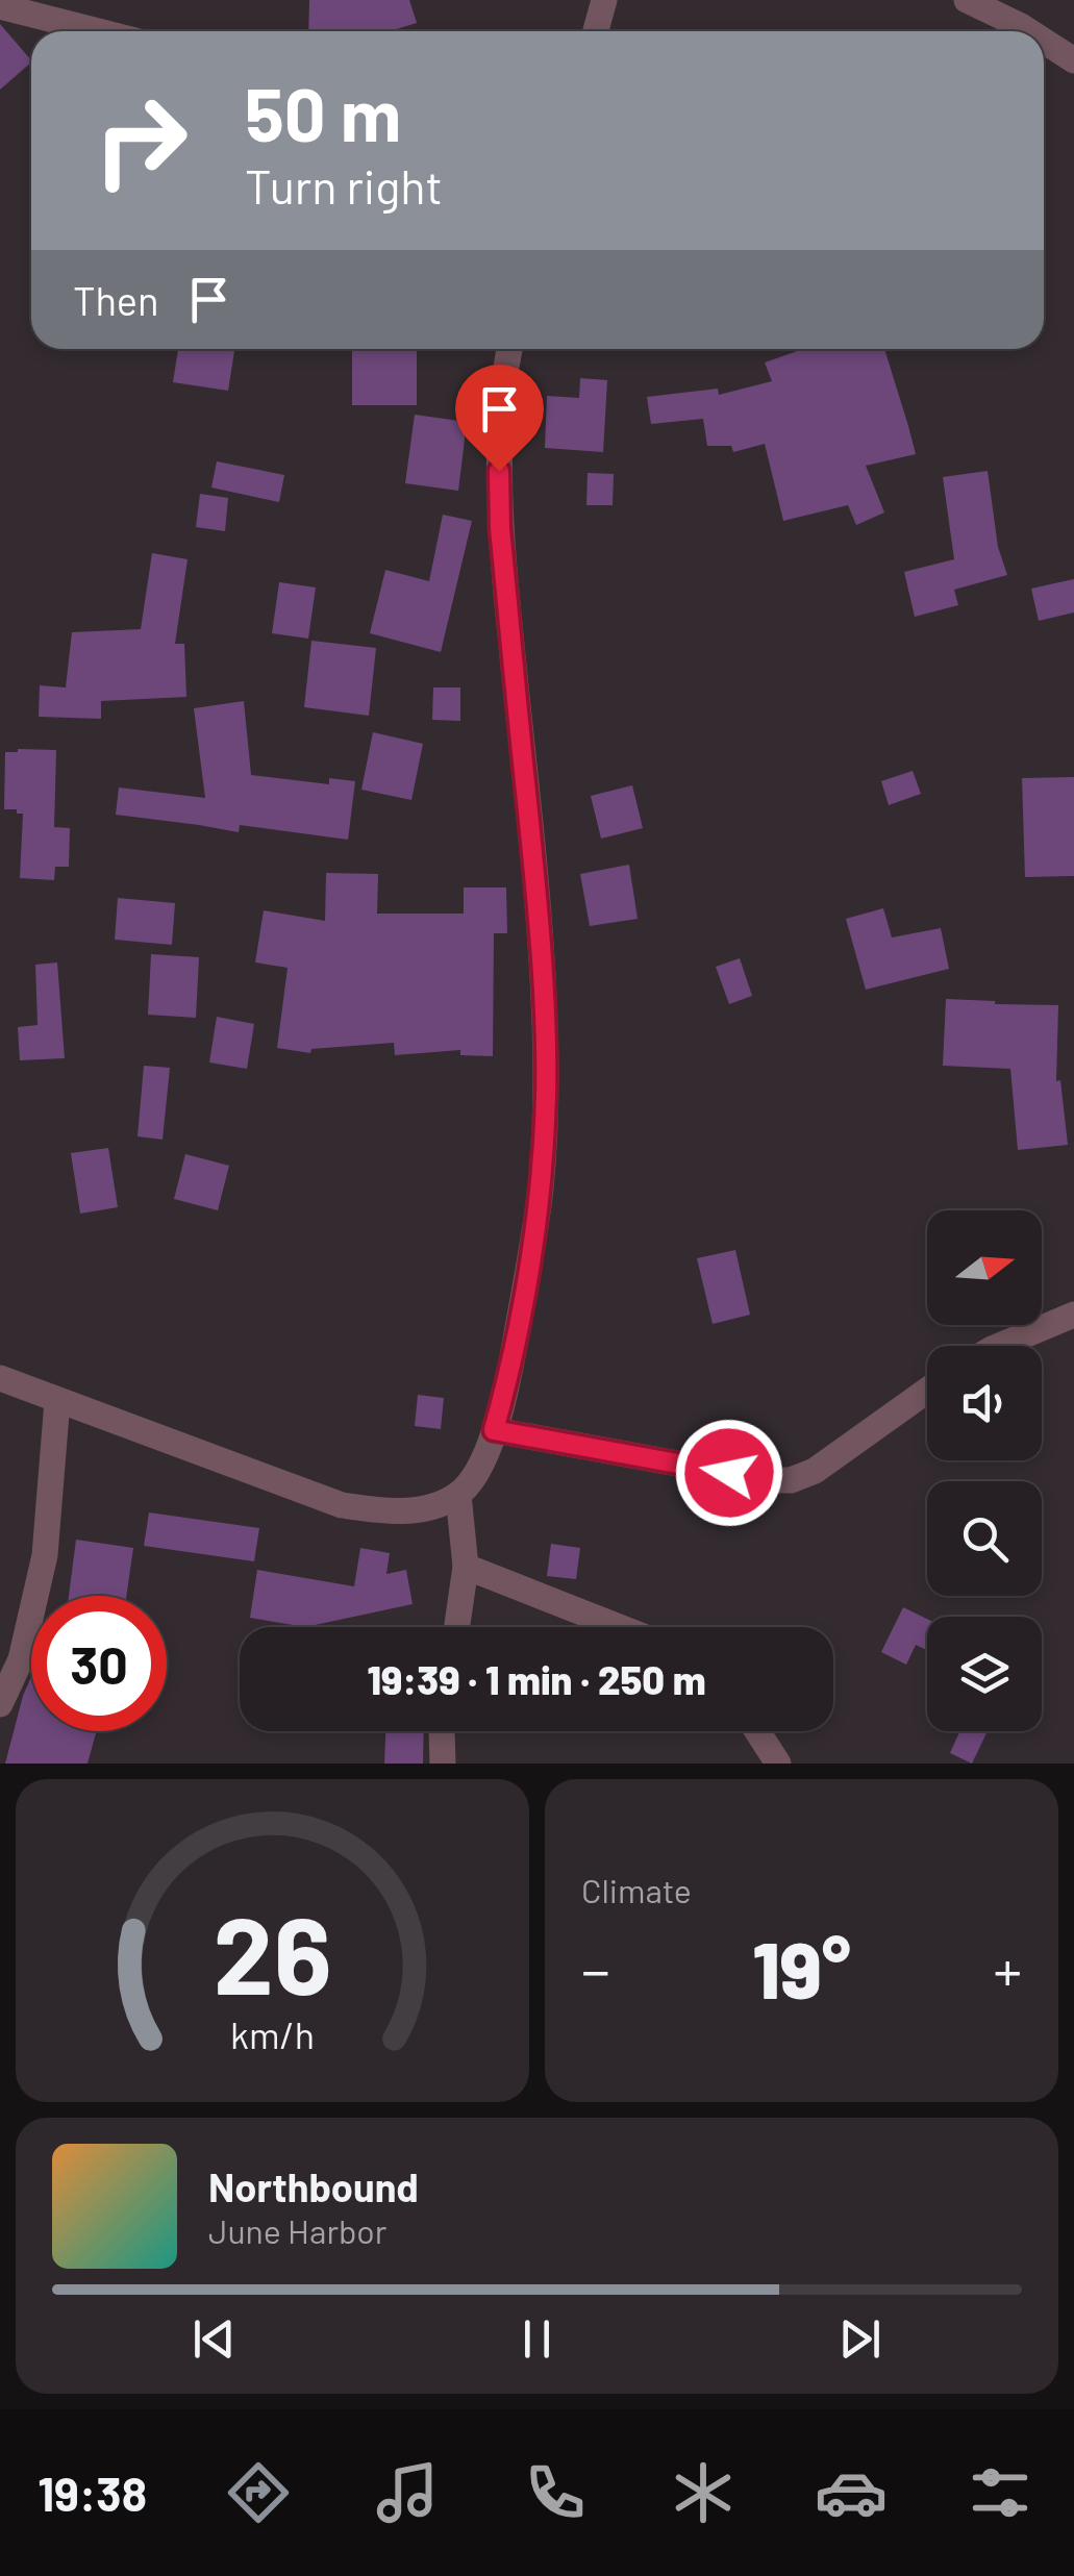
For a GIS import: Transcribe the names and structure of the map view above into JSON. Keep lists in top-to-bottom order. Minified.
{"north":"right","page":{"turn":["50 m","Turn right"],"then":"Then","limit":"30","trip":"19:39 · 1 min · 250 m","tile":"Climate","heat":["−","19°","+"],"song":["Northbound","June Harbor"],"tabs":"19:38","gauge":["26","km/h"]}}
